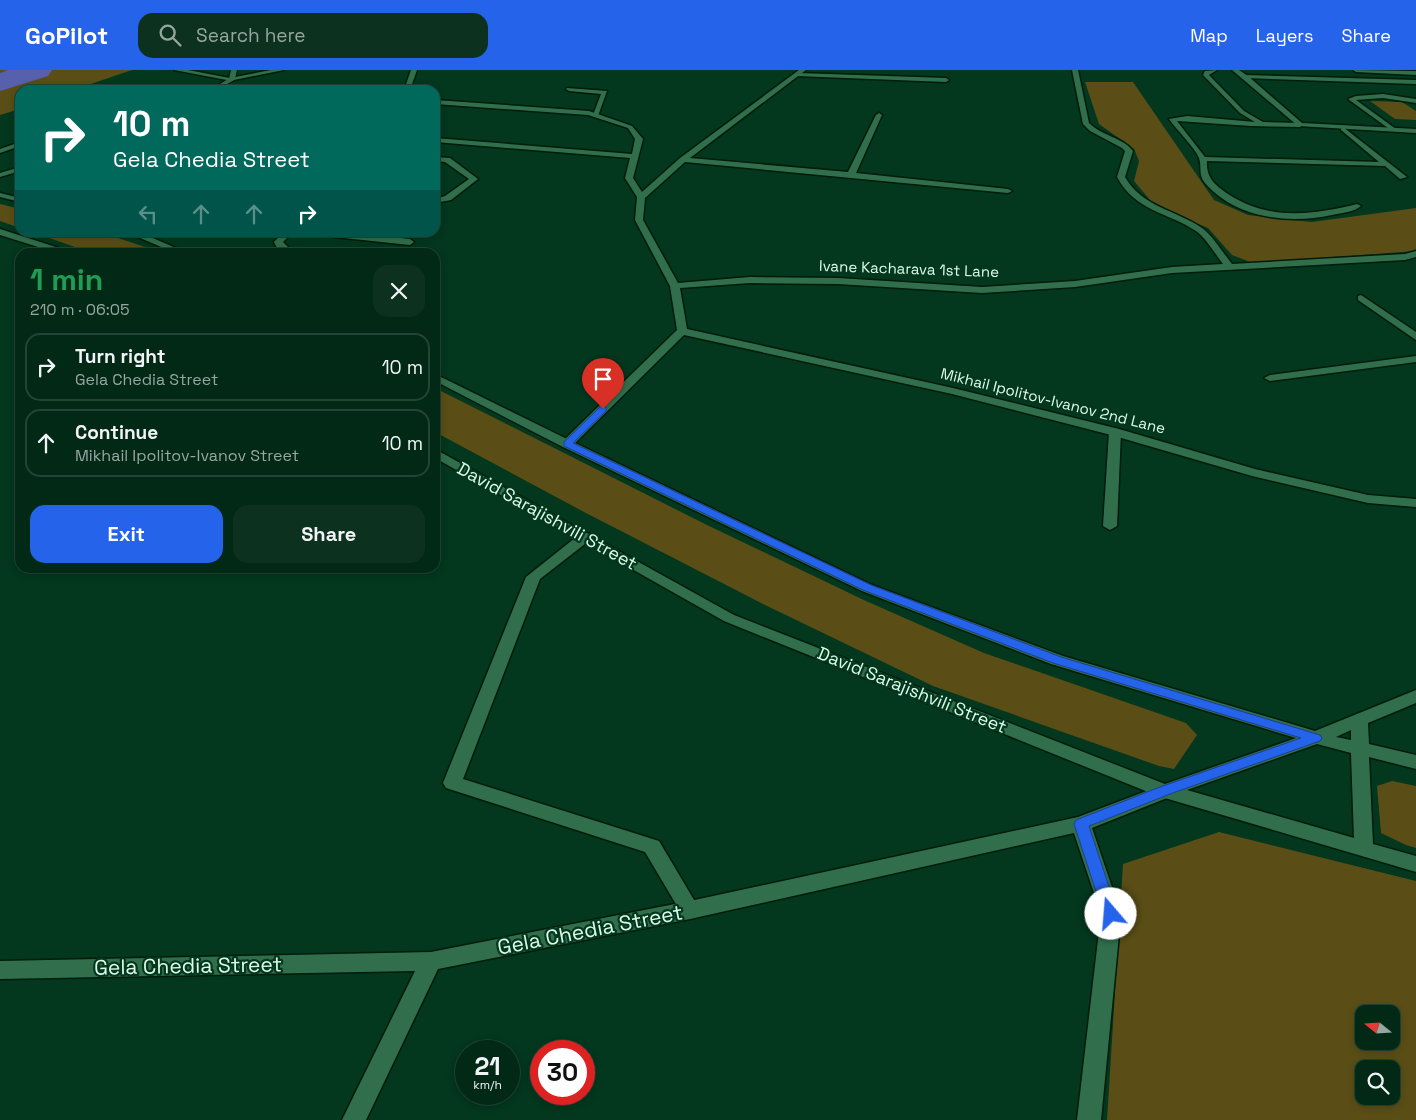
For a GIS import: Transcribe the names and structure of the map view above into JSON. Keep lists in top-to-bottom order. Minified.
{"streets":{"street":["Ivane Kacharava 1st Lane","Mikhail Ipolitov-Ivanov 2nd Lane","David Sarajishvili Street","Gela Chedia Street"]},"crossings":[["David Sarajishvili Street","Gela Chedia Street"]],"north":"left","page":{"header":"GoPilot","search":"Search here","nav":["Map","Layers","Share"],"turn":["10 m","Gela Chedia Street"],"heading":["1 min","210 m · 06:05"],"list":[{"name":"Turn right","note":"Gela Chedia Street","value":"10 m"},{"name":"Continue","note":"Mikhail Ipolitov-Ivanov Street","value":"10 m"}],"buttons":["Exit","Share"],"speed":"21 km/h","limit":"30"}}
